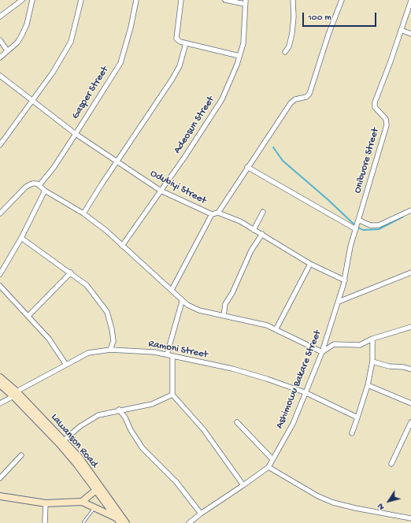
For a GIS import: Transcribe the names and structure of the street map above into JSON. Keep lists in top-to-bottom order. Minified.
{"streets":{"main road":["Lawanson Road"],"street":["Gasper Street","Adeosun Street","Onibuore Street","Odubiyi Street","Ramoni Street","Ashimowu Bakare Street"]},"crossings":[["Gasper Street","Odubiyi Street"],["Adeosun Street","Odubiyi Street"],["Onibuore Street","Ashimowu Bakare Street"],["Ramoni Street","Ashimowu Bakare Street"],["Ramoni Street","Lawanson Road"]],"scale_bar":"100 m","north":"bottom left"}
